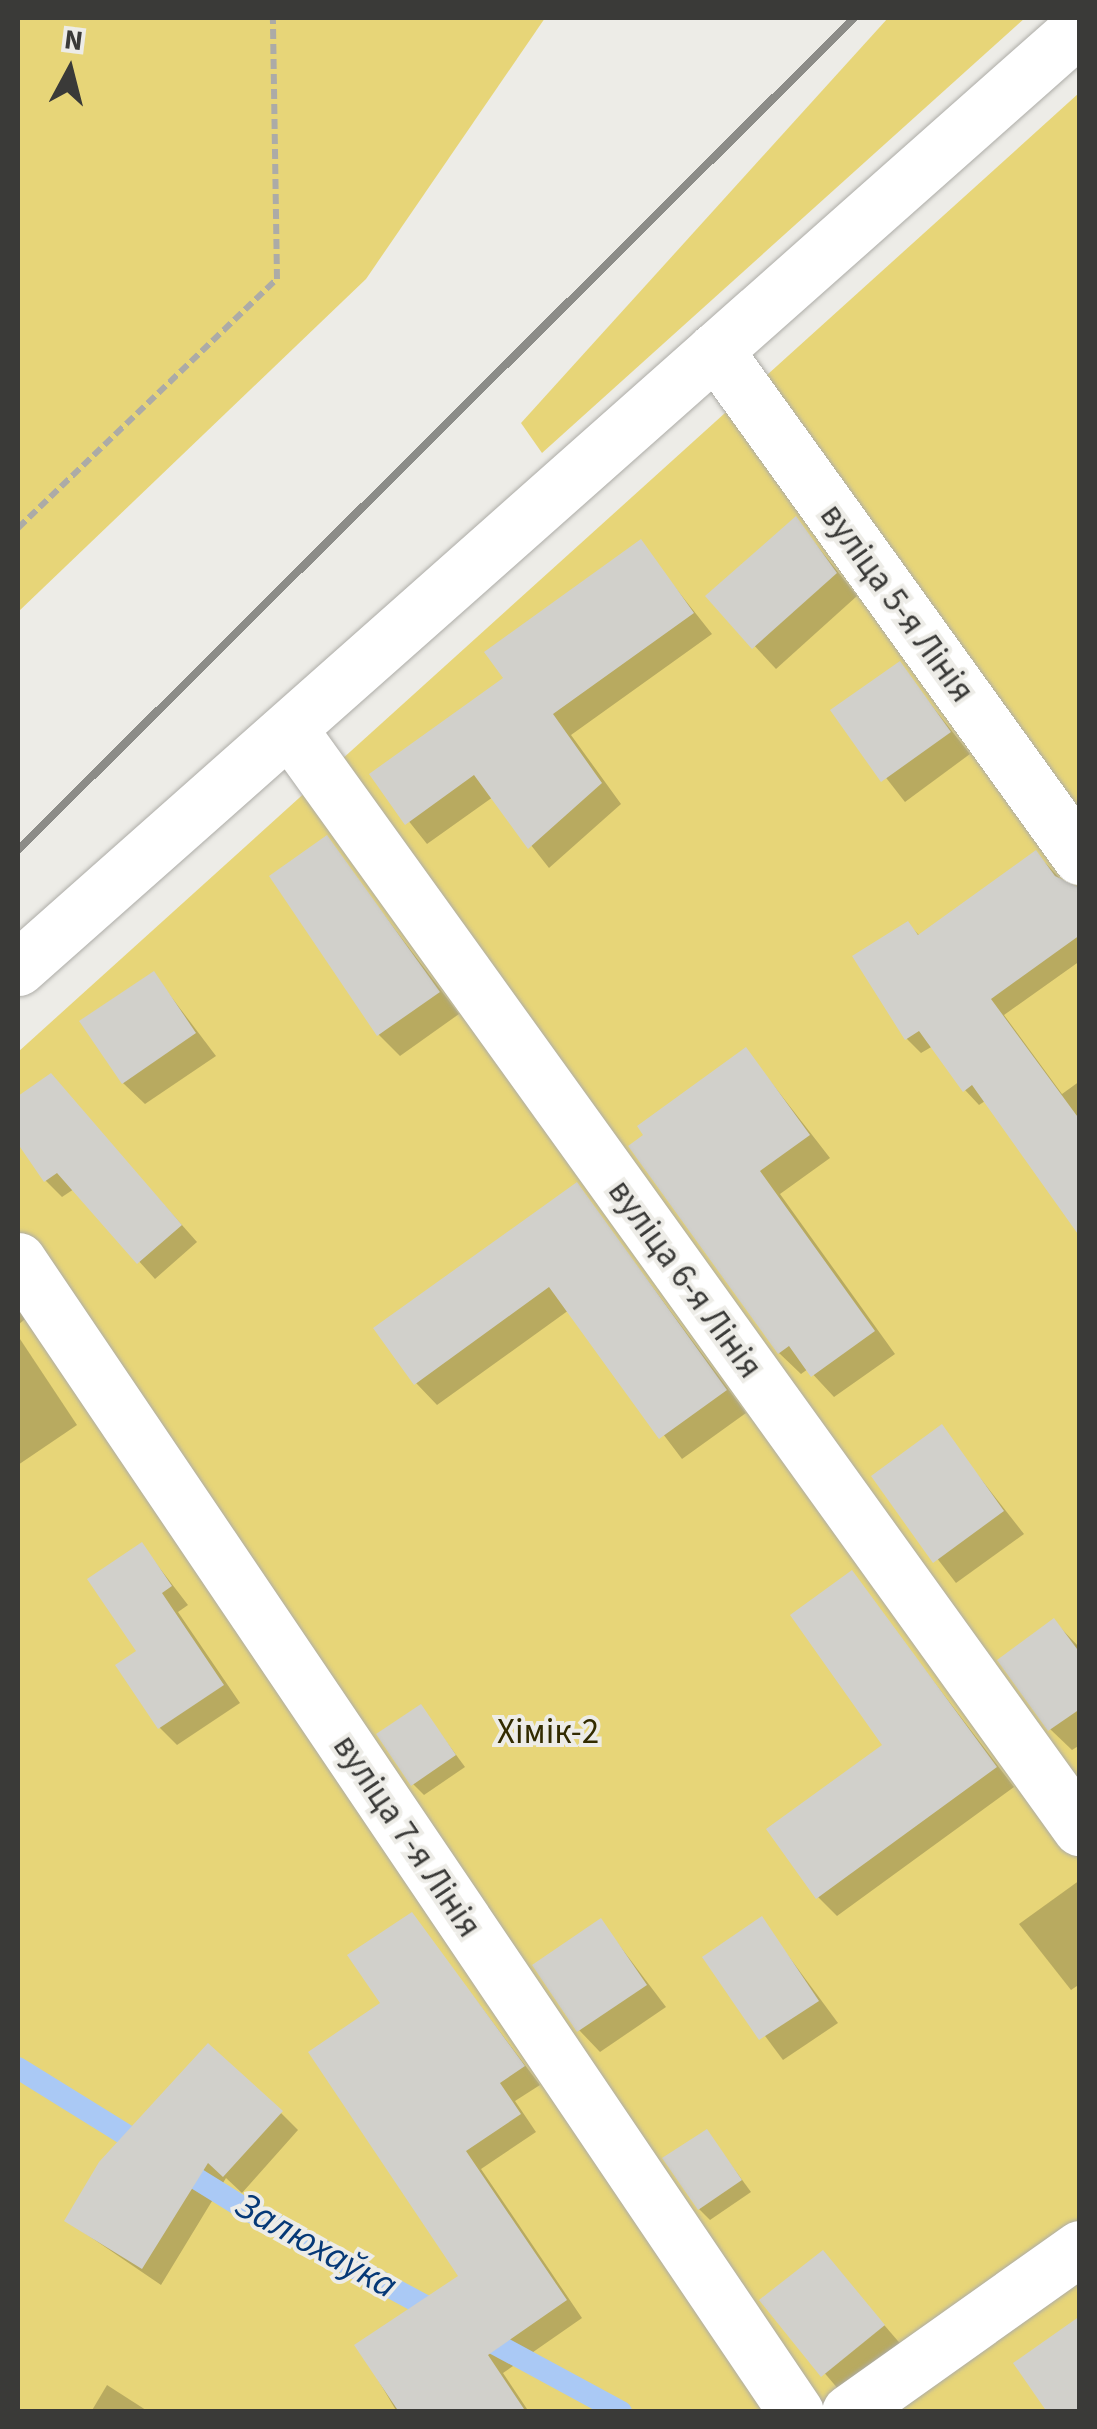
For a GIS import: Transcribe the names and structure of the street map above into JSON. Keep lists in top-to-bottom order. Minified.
{"streets":{"street":["вуліца 5-я Лінія","вуліца 6-я Лінія","вуліца 7-я Лінія"]},"water":["Залюхаўка"],"parks":["Хімік-2"],"north":"top"}
